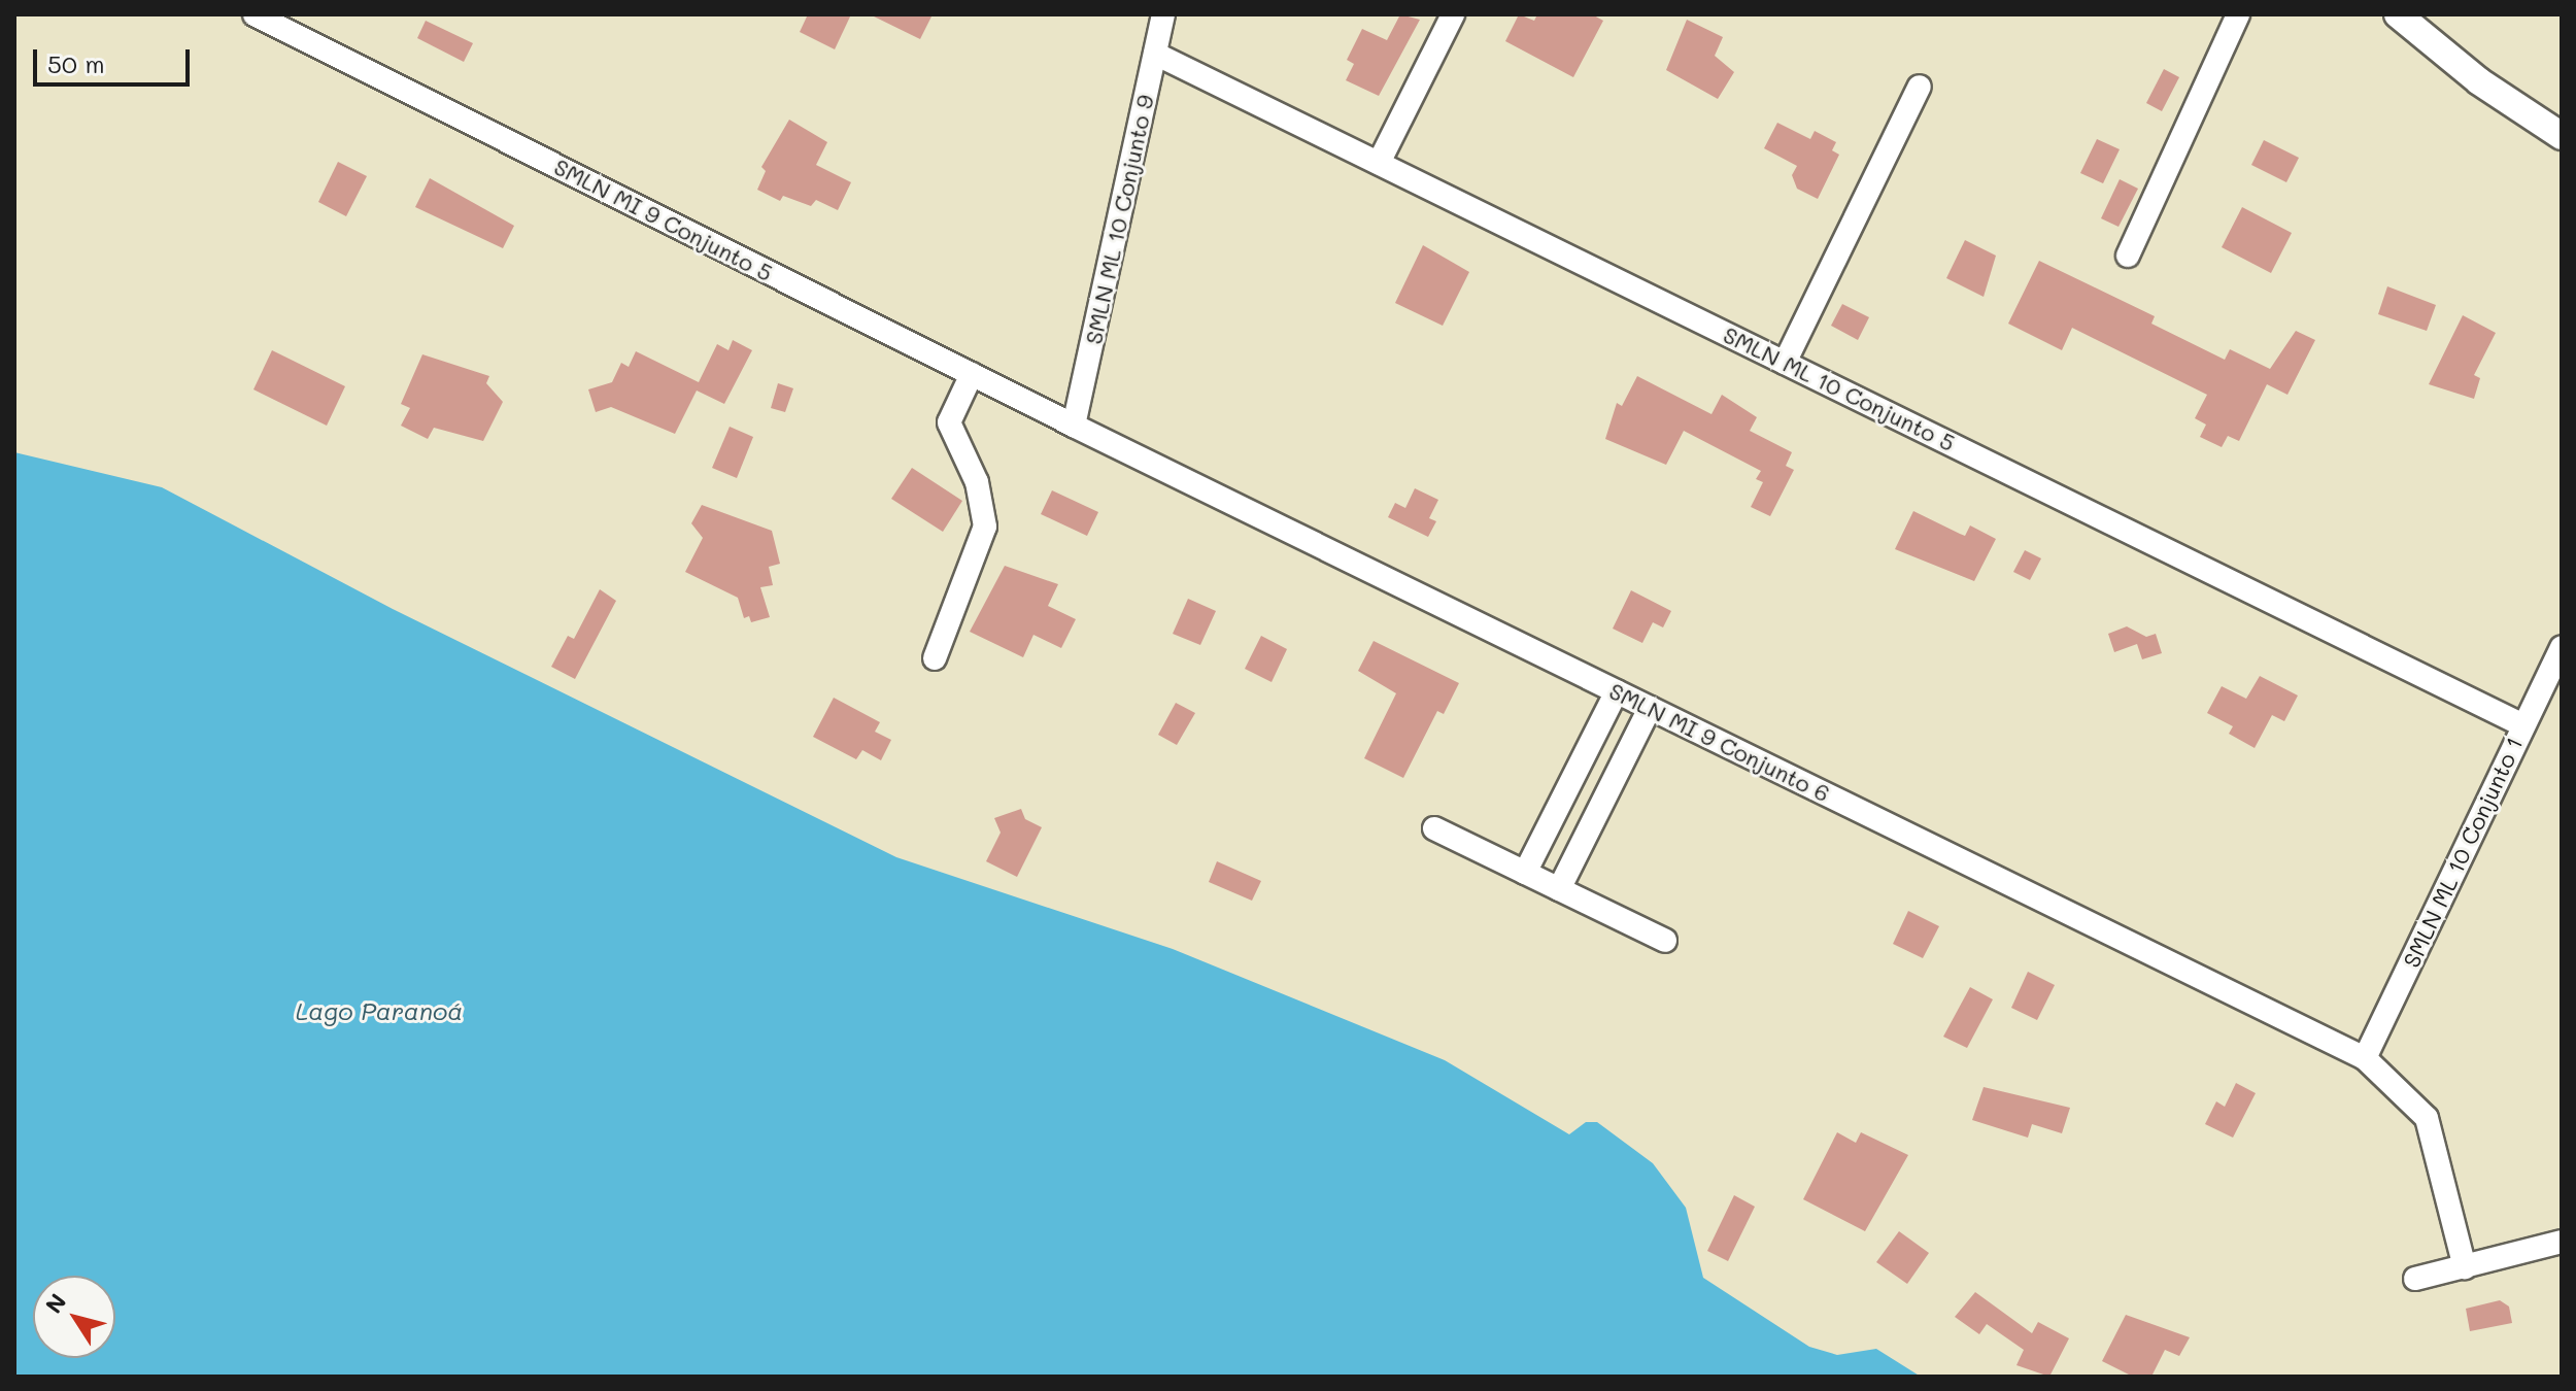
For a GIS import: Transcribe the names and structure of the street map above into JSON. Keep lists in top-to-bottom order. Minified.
{"streets":{"street":["SMLN MI 9 Conjunto 5","SMLN ML 10 Conjunto 9","SMLN ML 10 Conjunto 5","SMLN MI 9 Conjunto 6","SMLN ML 10 Conjunto 1"]},"crossings":[["SMLN MI 9 Conjunto 5","SMLN ML 10 Conjunto 9"],["SMLN MI 9 Conjunto 5","SMLN MI 9 Conjunto 6"],["SMLN ML 10 Conjunto 9","SMLN ML 10 Conjunto 5"],["SMLN ML 10 Conjunto 9","SMLN MI 9 Conjunto 6"],["SMLN ML 10 Conjunto 5","SMLN ML 10 Conjunto 1"],["SMLN MI 9 Conjunto 6","SMLN ML 10 Conjunto 1"]],"water":["Lago Paranoá"],"scale_bar":"50 m","north":"top left"}
